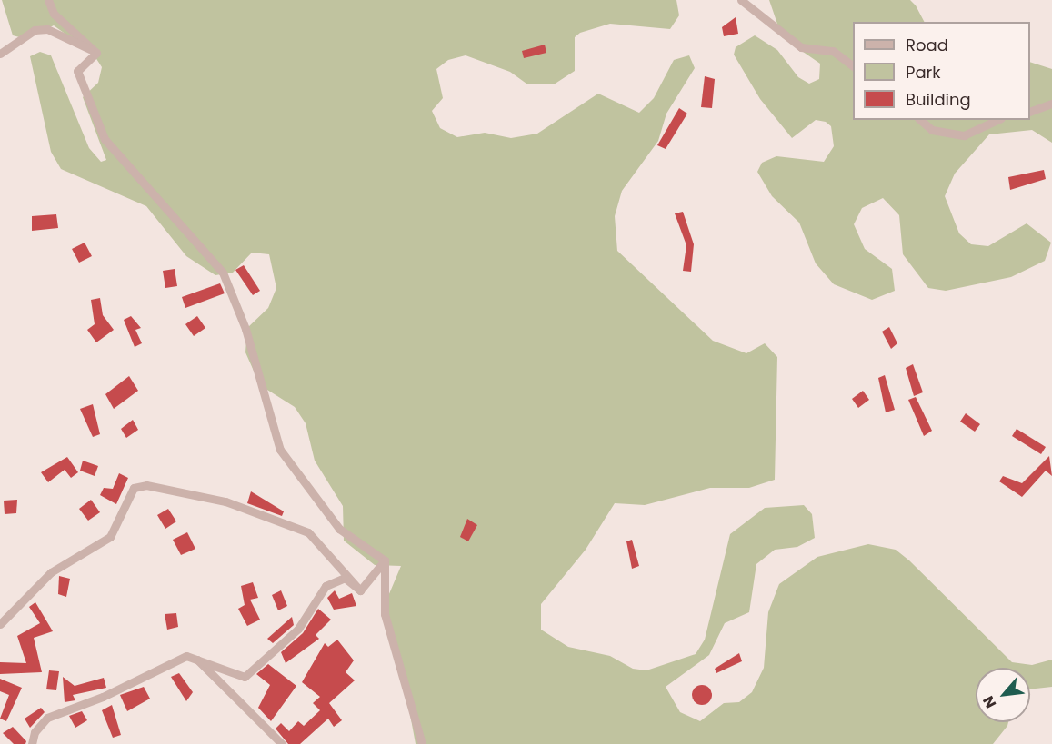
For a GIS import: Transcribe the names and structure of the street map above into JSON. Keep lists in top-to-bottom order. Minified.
{"legend":["Road","Park","Building"],"north":"bottom left"}
